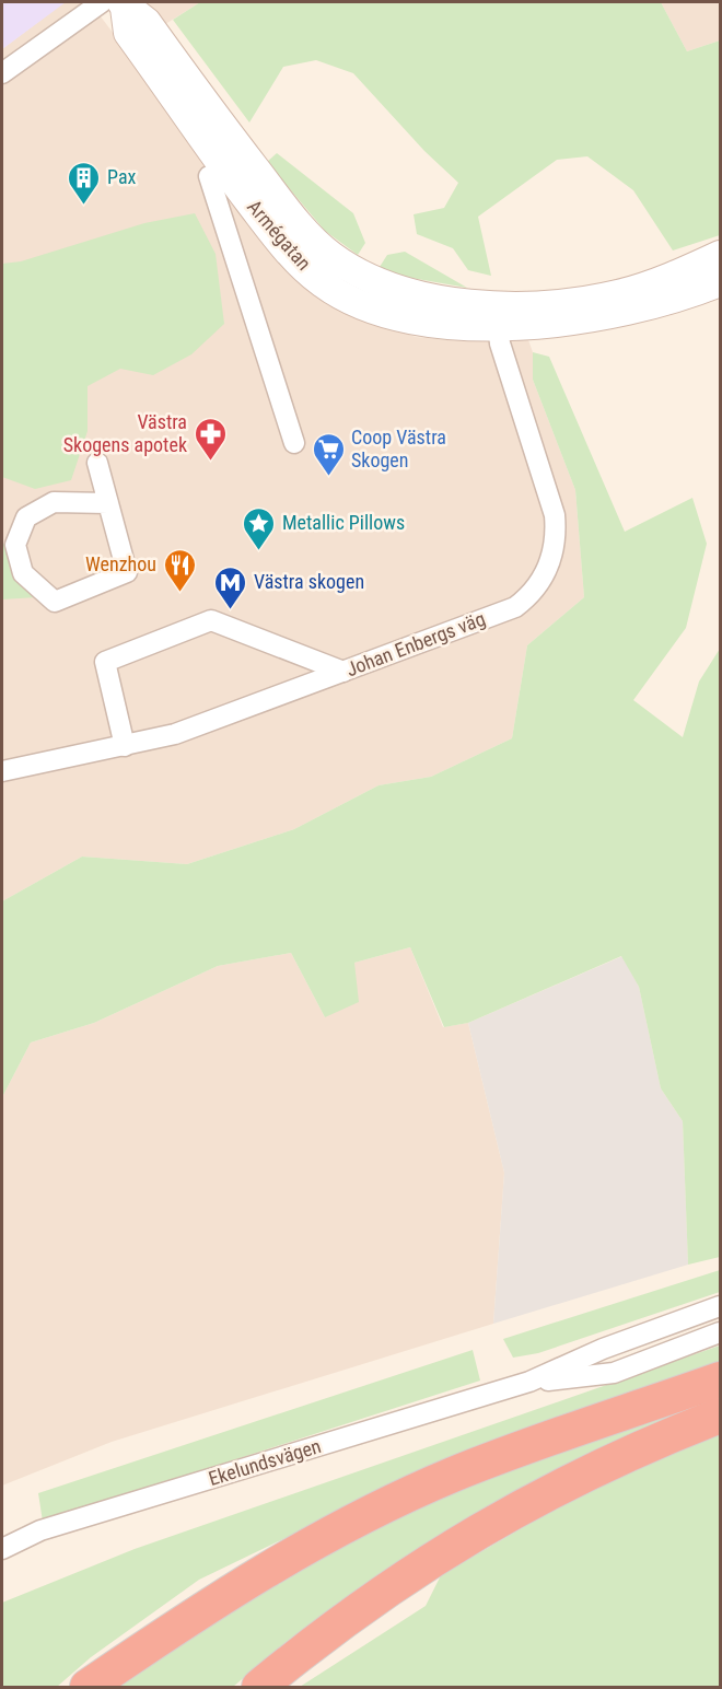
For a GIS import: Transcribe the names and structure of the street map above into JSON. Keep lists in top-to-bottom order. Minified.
{"streets":{"street":["Armégatan","Johan Enbergs väg","Ekelundsvägen"]},"crossings":[["Armégatan","Johan Enbergs väg"]],"places":{"building":["Pax"],"pharmacy":["Västra Skogens apotek"],"supermarket":["Coop Västra Skogen"],"place":["Metallic Pillows"],"restaurant":["Wenzhou"],"metro station":["Västra skogen"]}}
